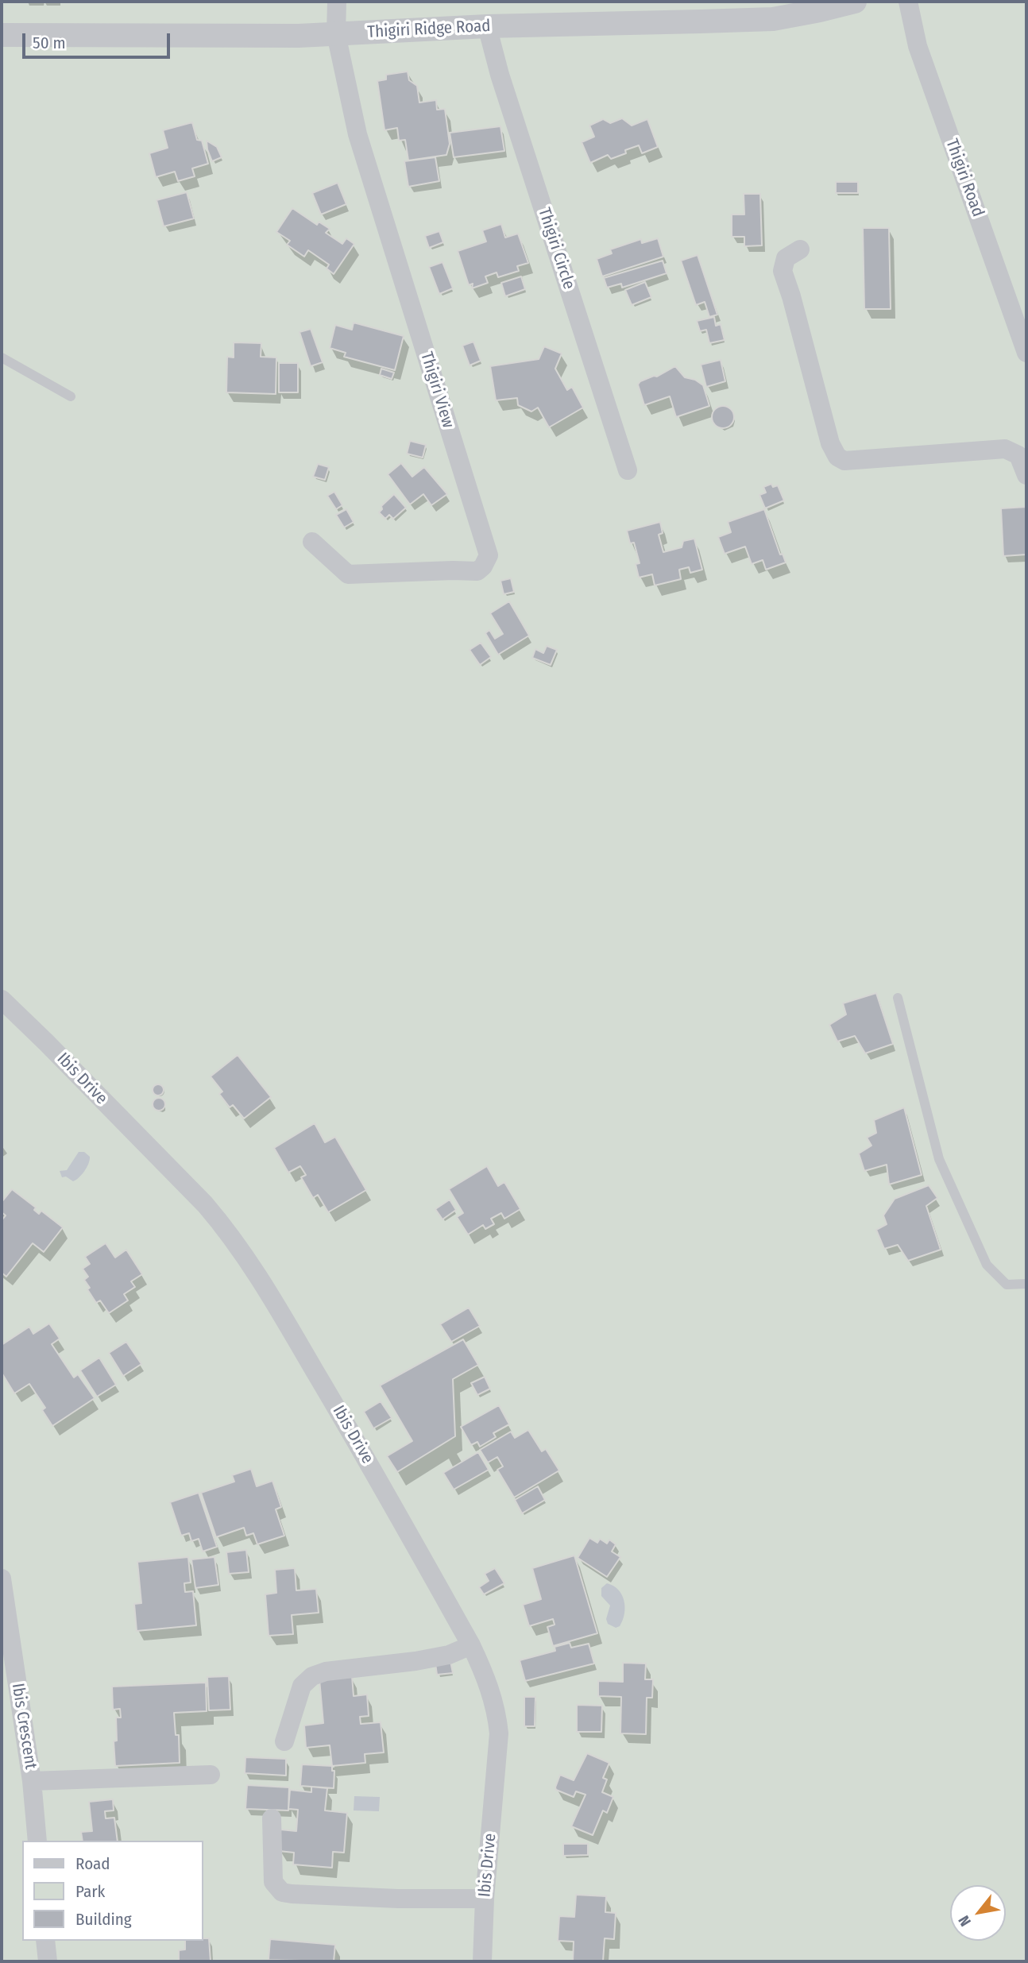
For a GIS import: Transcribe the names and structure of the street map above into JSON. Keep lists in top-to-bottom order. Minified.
{"streets":{"street":["Thigiri Ridge Road","Thigiri Road","Thigiri Circle","Thigiri View","Ibis Drive","Ibis Crescent"]},"crossings":[["Thigiri Ridge Road","Thigiri Circle"],["Thigiri Ridge Road","Thigiri View"]],"legend":["Road","Park","Building"],"scale_bar":"50 m","north":"bottom left"}
